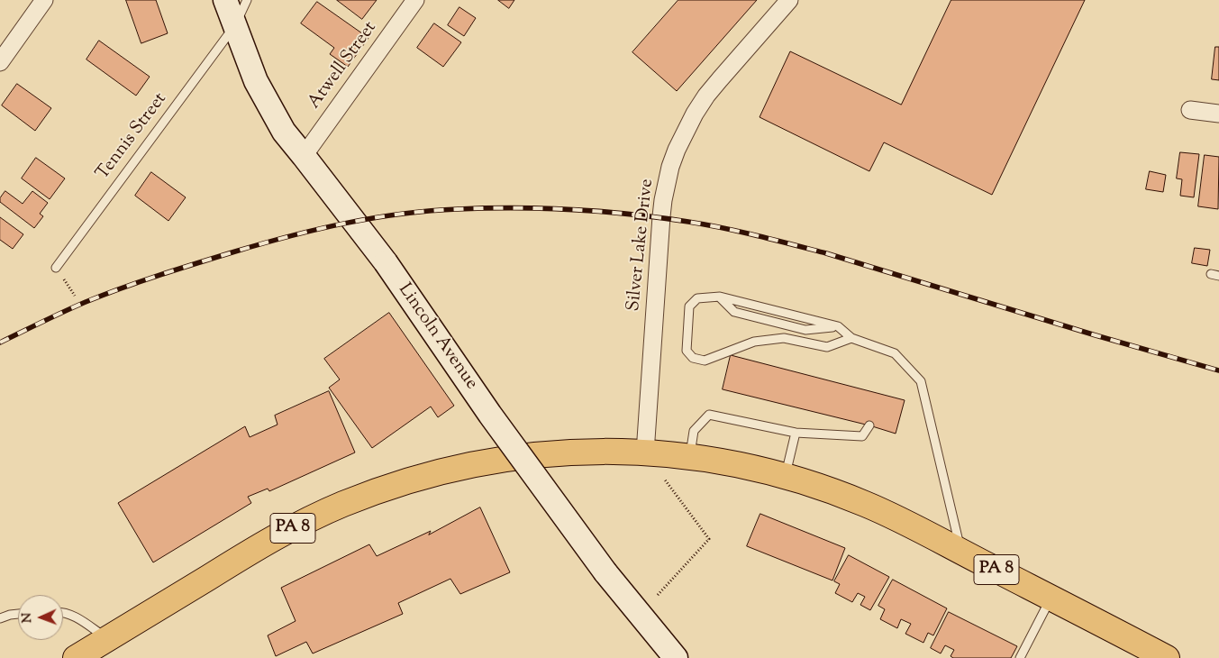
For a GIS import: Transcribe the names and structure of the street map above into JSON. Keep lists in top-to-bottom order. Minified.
{"streets":{"highway":["PA 8"],"street":["Atwell Street","Silver Lake Drive","Lincoln Avenue"],"lane":["Tennis Street"]},"crossings":[["Atwell Street","Lincoln Avenue"],["Tennis Street","Lincoln Avenue"],["Silver Lake Drive","PA 8"]],"north":"left"}
